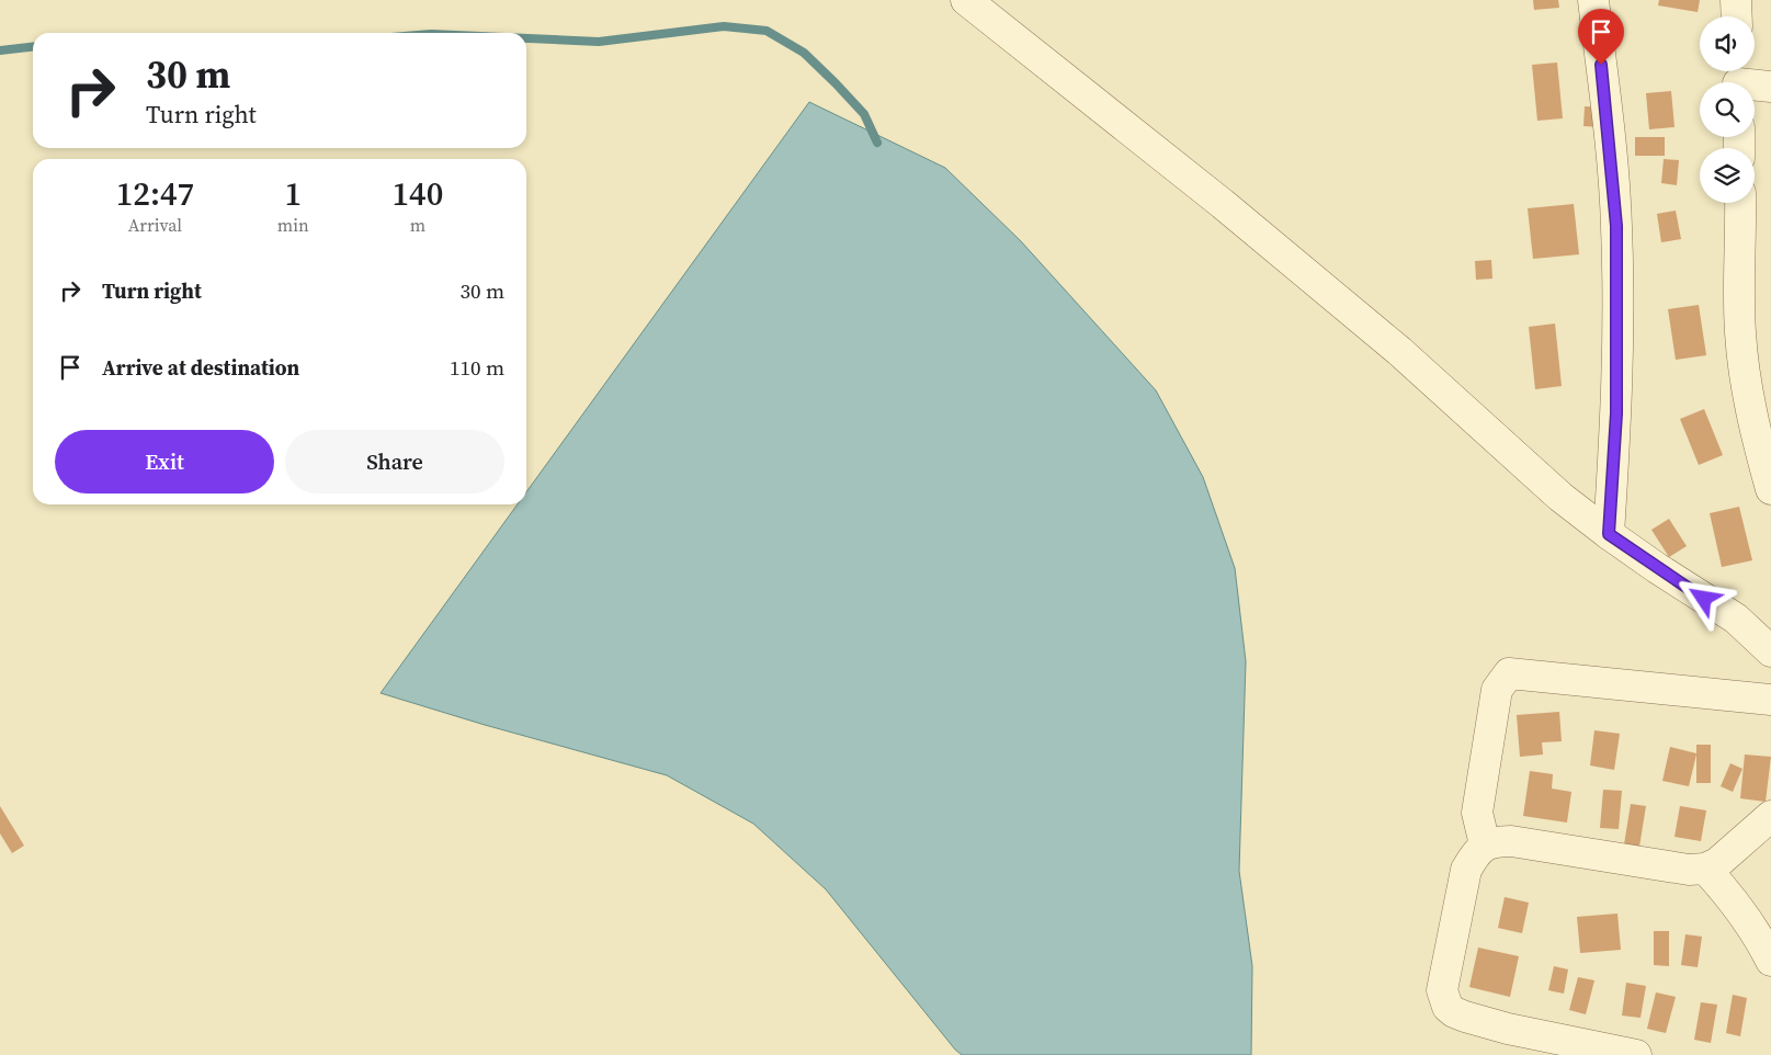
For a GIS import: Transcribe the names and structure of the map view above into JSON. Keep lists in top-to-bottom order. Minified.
{"page":{"turn":["30 m","Turn right"],"eta":["12:47","Arrival","1","min","140","m"],"list":[{"name":"Turn right","value":"30 m"},{"name":"Arrive at destination","value":"110 m"}],"buttons":["Exit","Share"]}}
